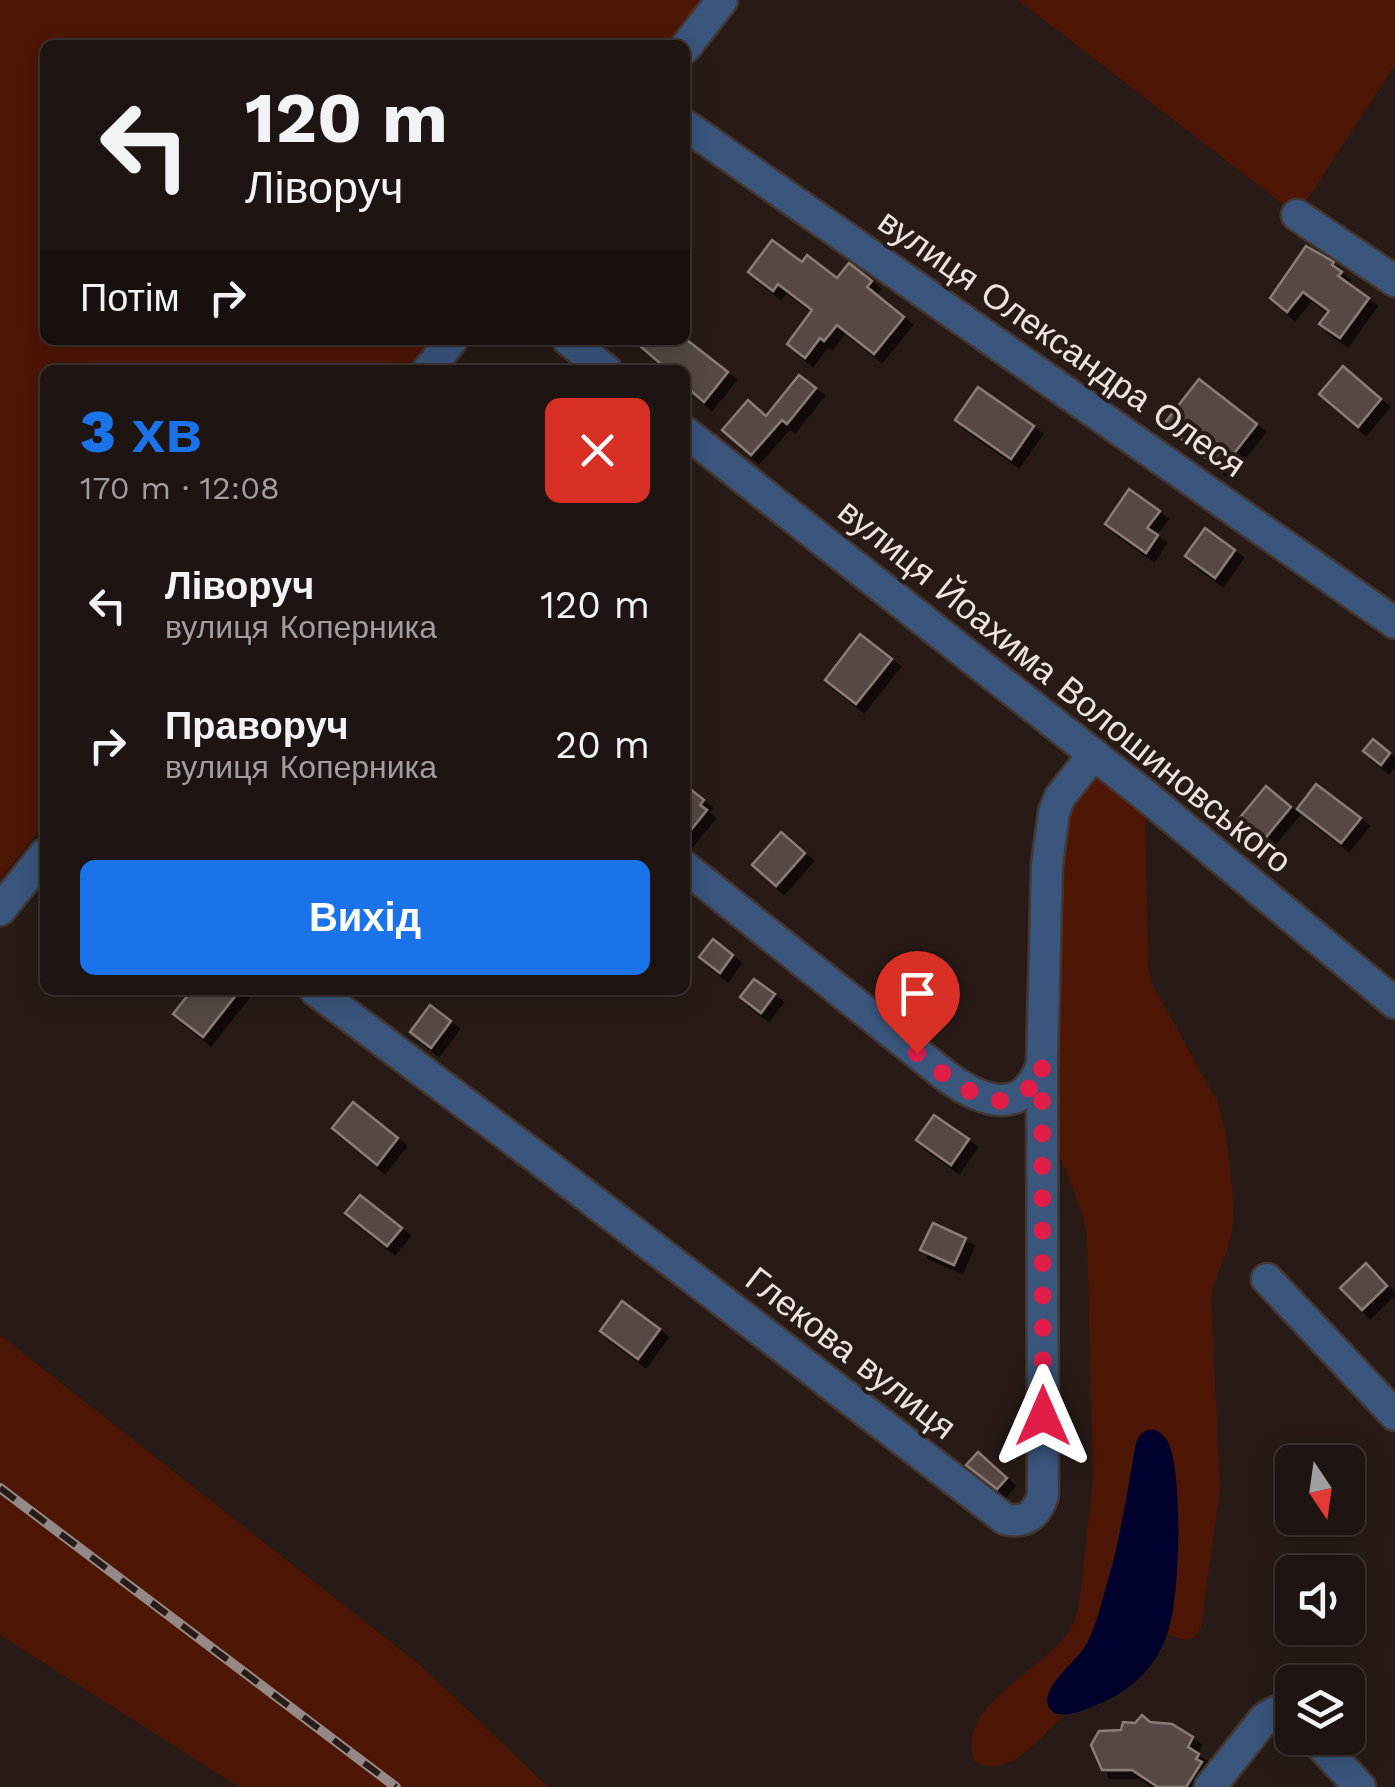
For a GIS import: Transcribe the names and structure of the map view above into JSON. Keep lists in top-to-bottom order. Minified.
{"streets":{"street":["вулиця Олександра Олеся","вулиця Йоахима Волошиновського","Глекова вулиця"]},"north":"bottom","page":{"turn":["120 m","Ліворуч"],"then":"Потім","heading":["3 хв","170 m · 12:08"],"list":[{"name":"Ліворуч","note":"вулиця Коперника","value":"120 m"},{"name":"Праворуч","note":"вулиця Коперника","value":"20 m"}],"buttons":"Вихід"}}
